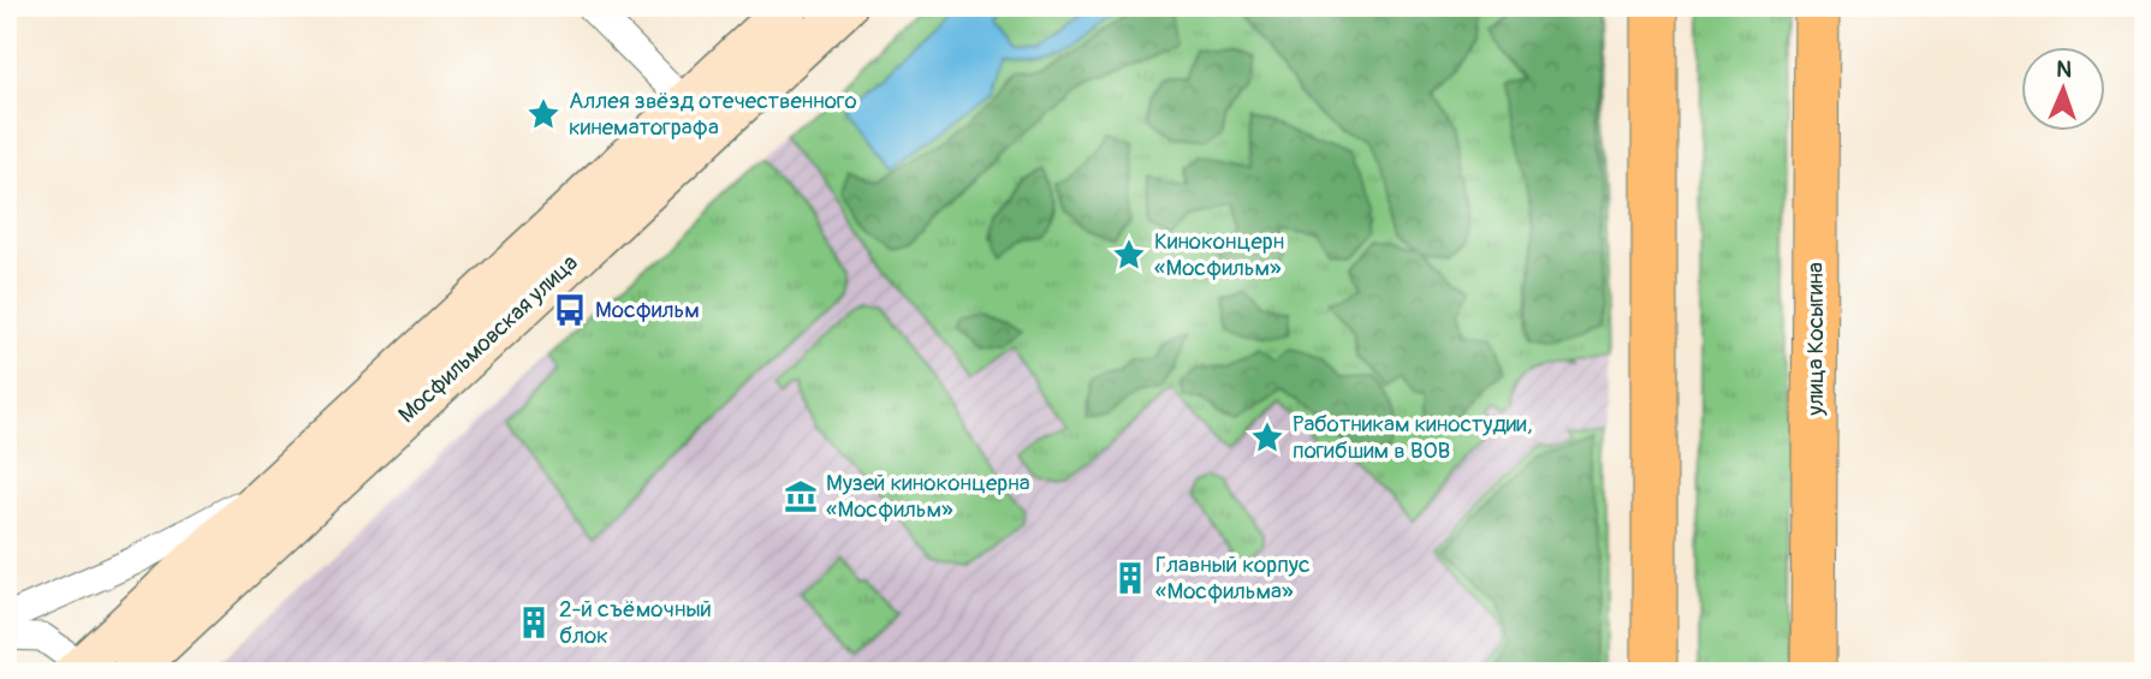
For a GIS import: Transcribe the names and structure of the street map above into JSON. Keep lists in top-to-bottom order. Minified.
{"streets":{"main road":["Мосфильмовская улица","улица Косыгина"]},"places":{"place":["Аллея звёзд отечественного кинематографа","Киноконцерн «Мосфильм»","Работникам киностудии, погибшим в ВОВ"],"bus stop":["Мосфильм"],"museum":["Музей киноконцерна «Мосфильм»"],"building":["Главный корпус «Мосфильма»","2-й съёмочный блок"]},"north":"top"}
